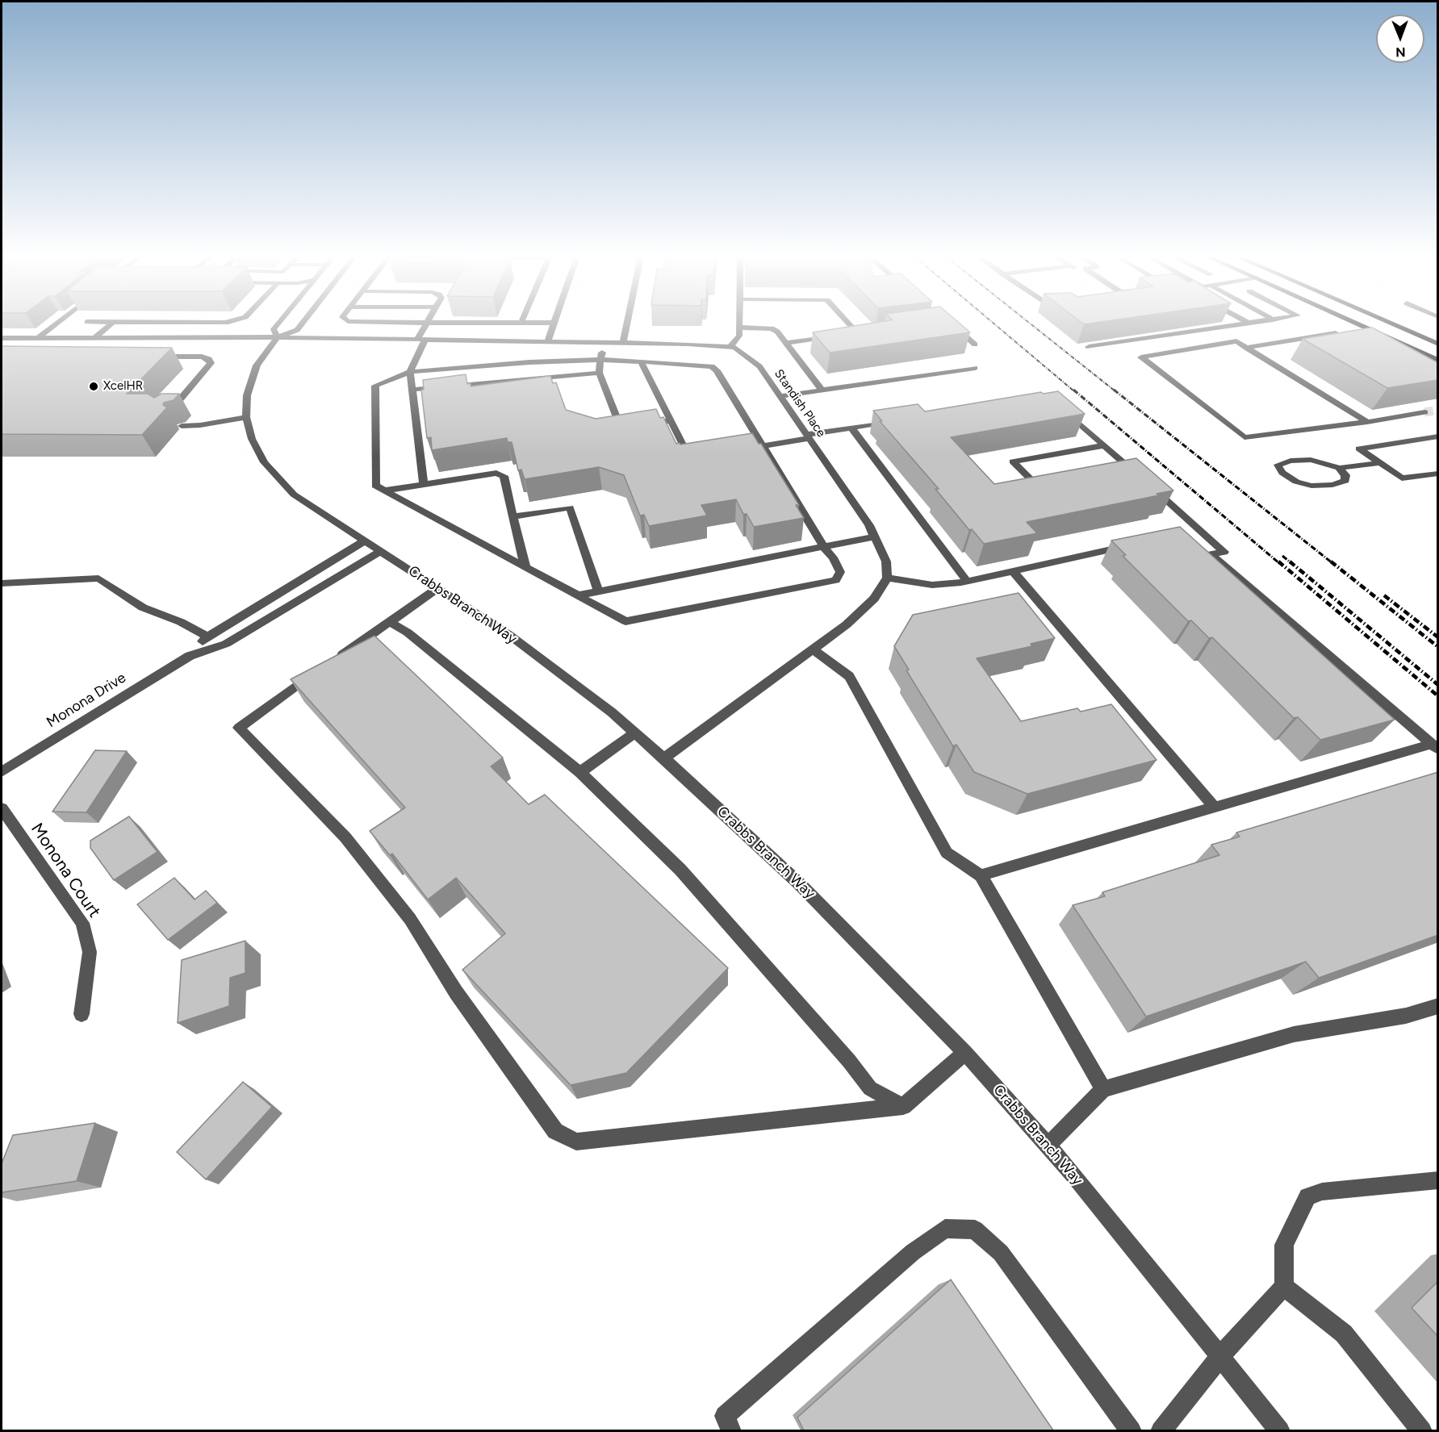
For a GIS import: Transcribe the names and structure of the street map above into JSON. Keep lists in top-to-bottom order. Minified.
{"streets":{"street":["Standish Place","Crabbs Branch Way","Monona Drive","Monona Court"]},"crossings":[["Standish Place","Crabbs Branch Way"],["Crabbs Branch Way","Monona Drive"]],"places":["XcelHR"],"north":"bottom"}
